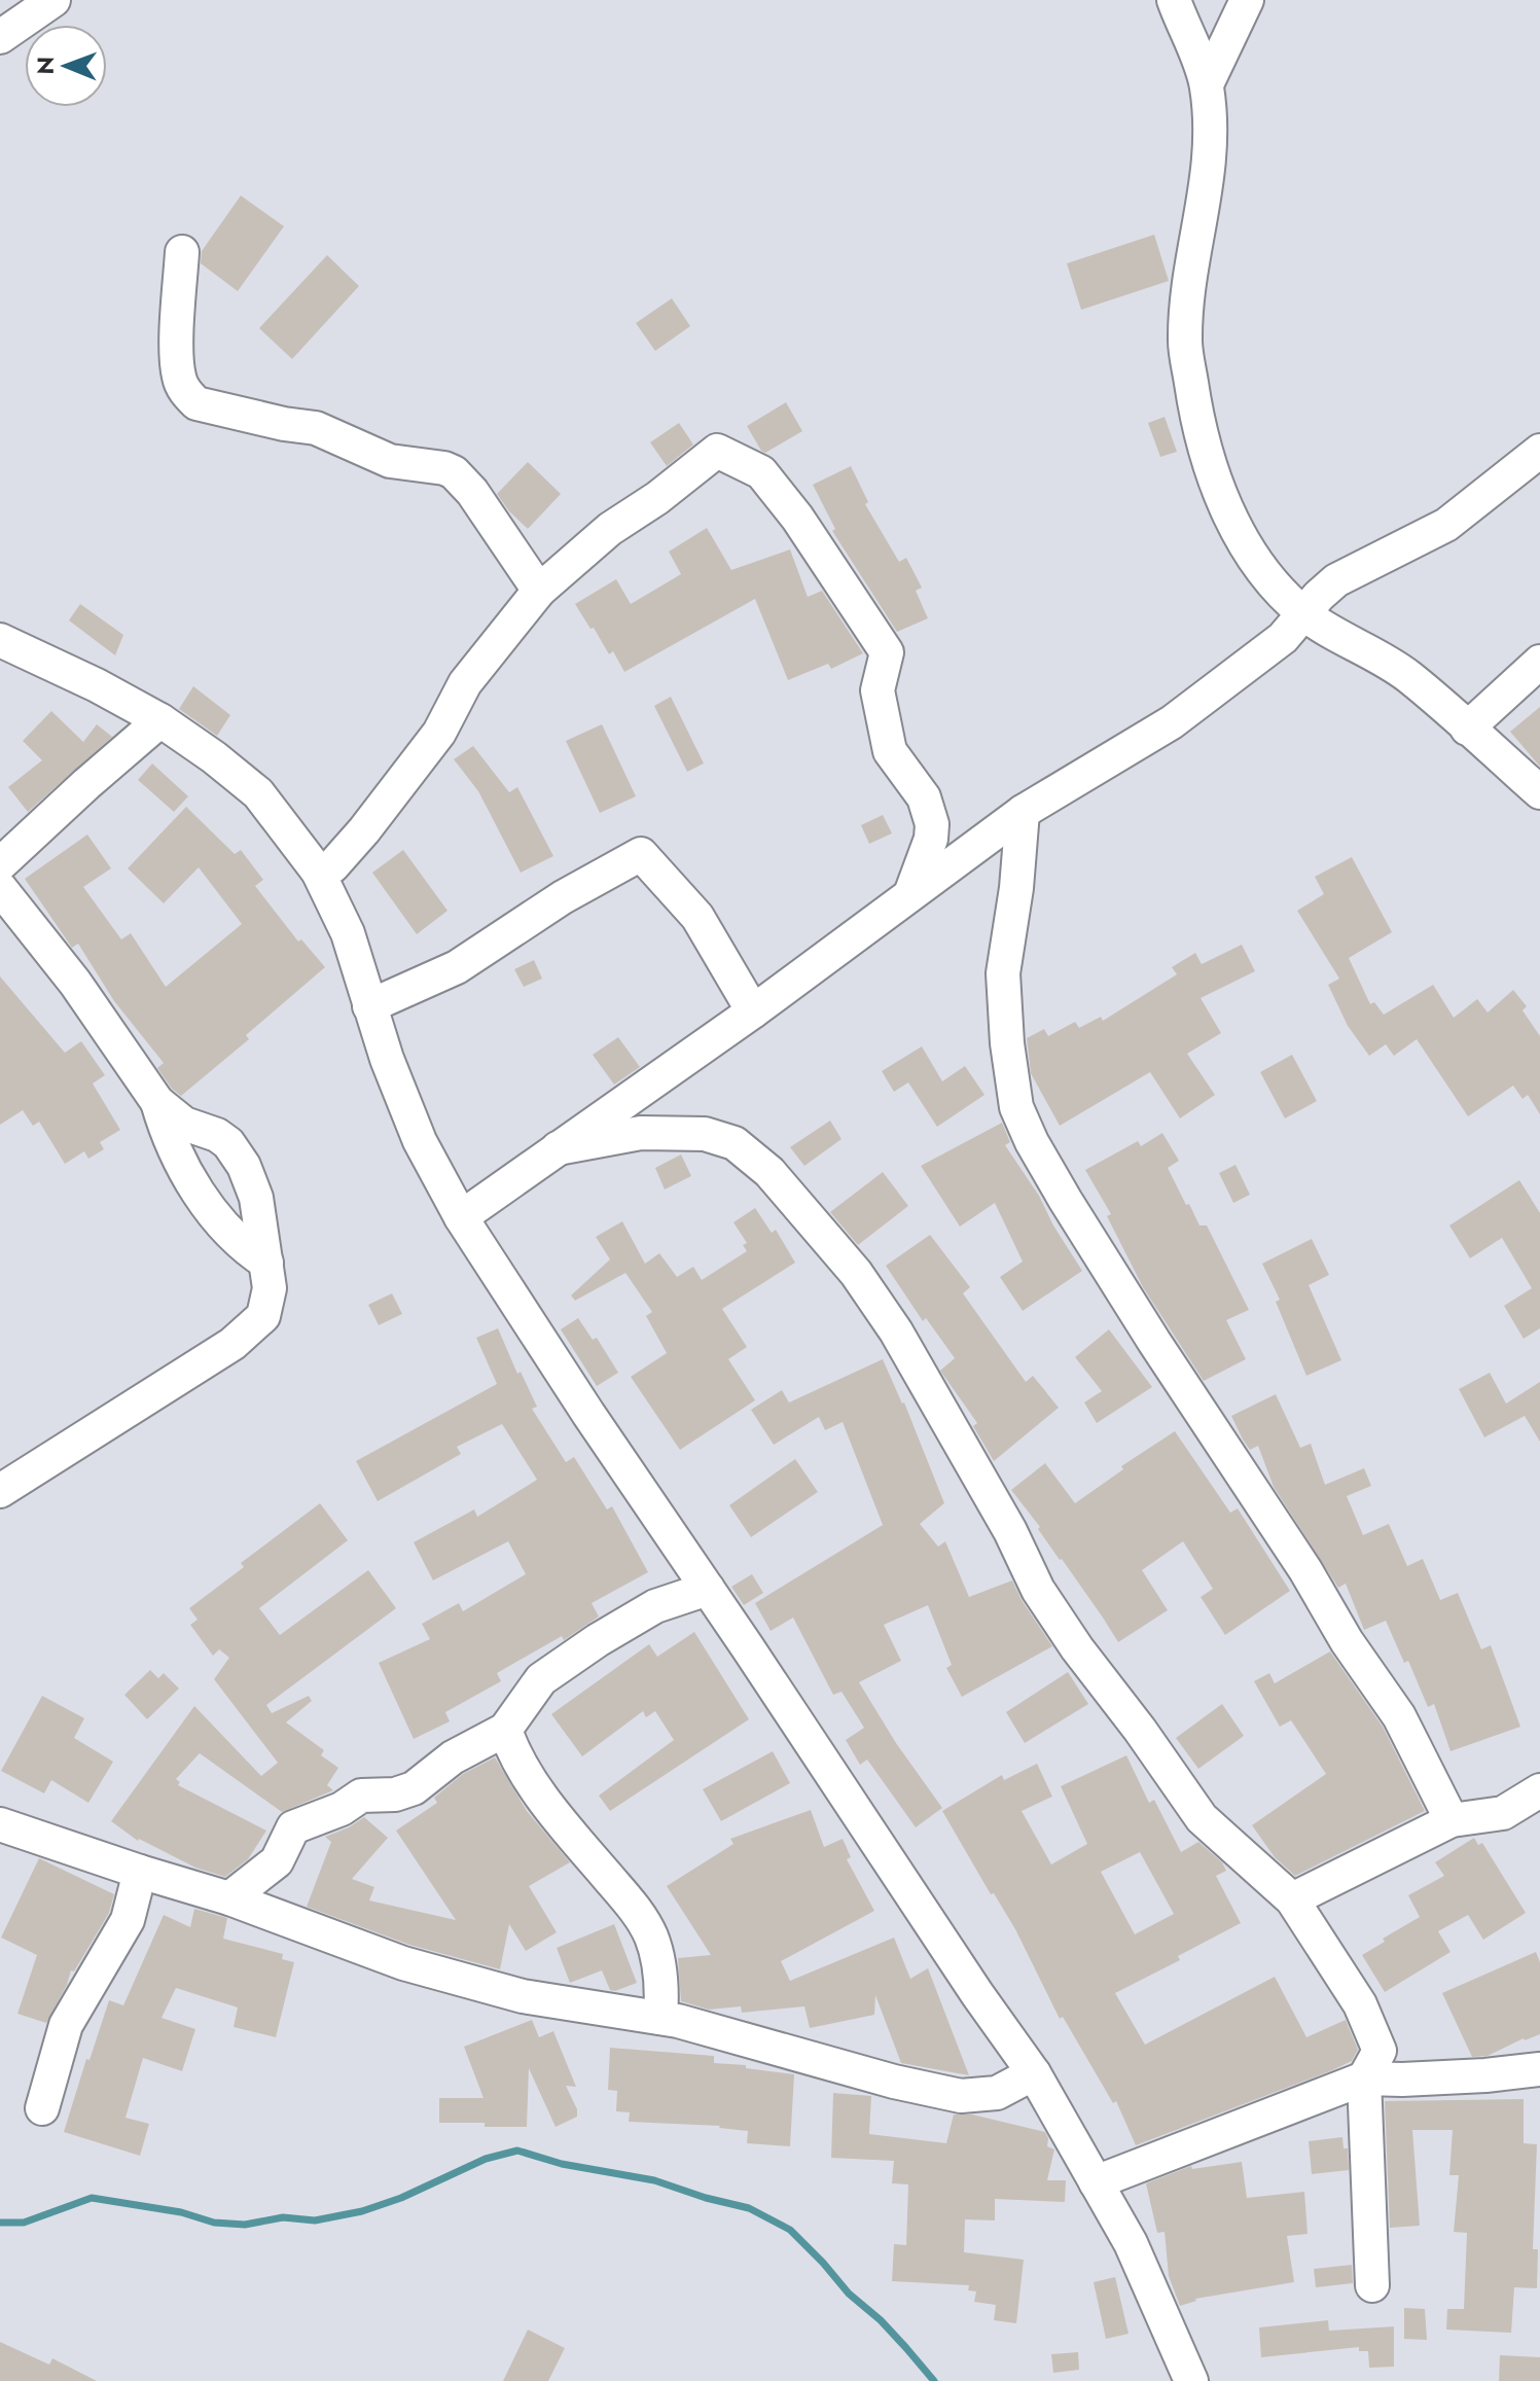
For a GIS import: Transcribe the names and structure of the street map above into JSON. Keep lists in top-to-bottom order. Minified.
{"north":"left"}
